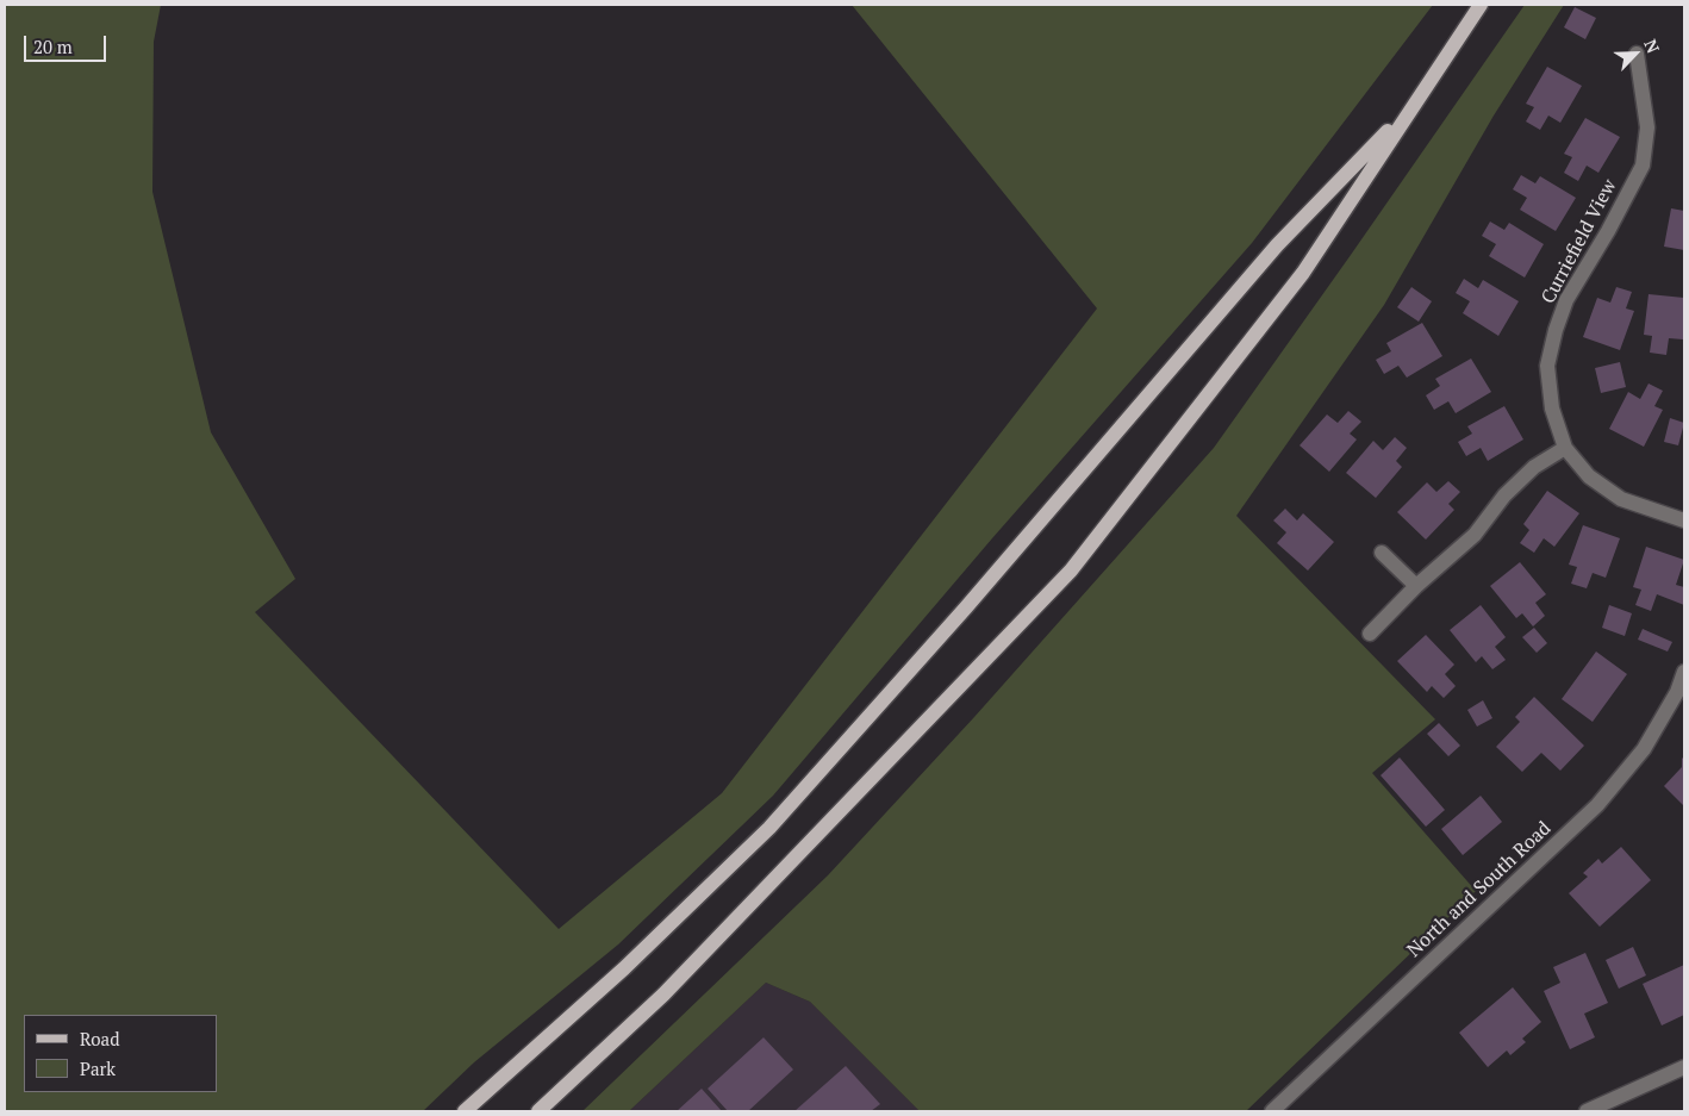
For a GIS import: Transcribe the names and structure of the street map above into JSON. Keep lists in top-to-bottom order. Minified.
{"streets":{"street":["Curriefield View","North and South Road"]},"legend":["Road","Park"],"scale_bar":"20 m","north":"top right"}
